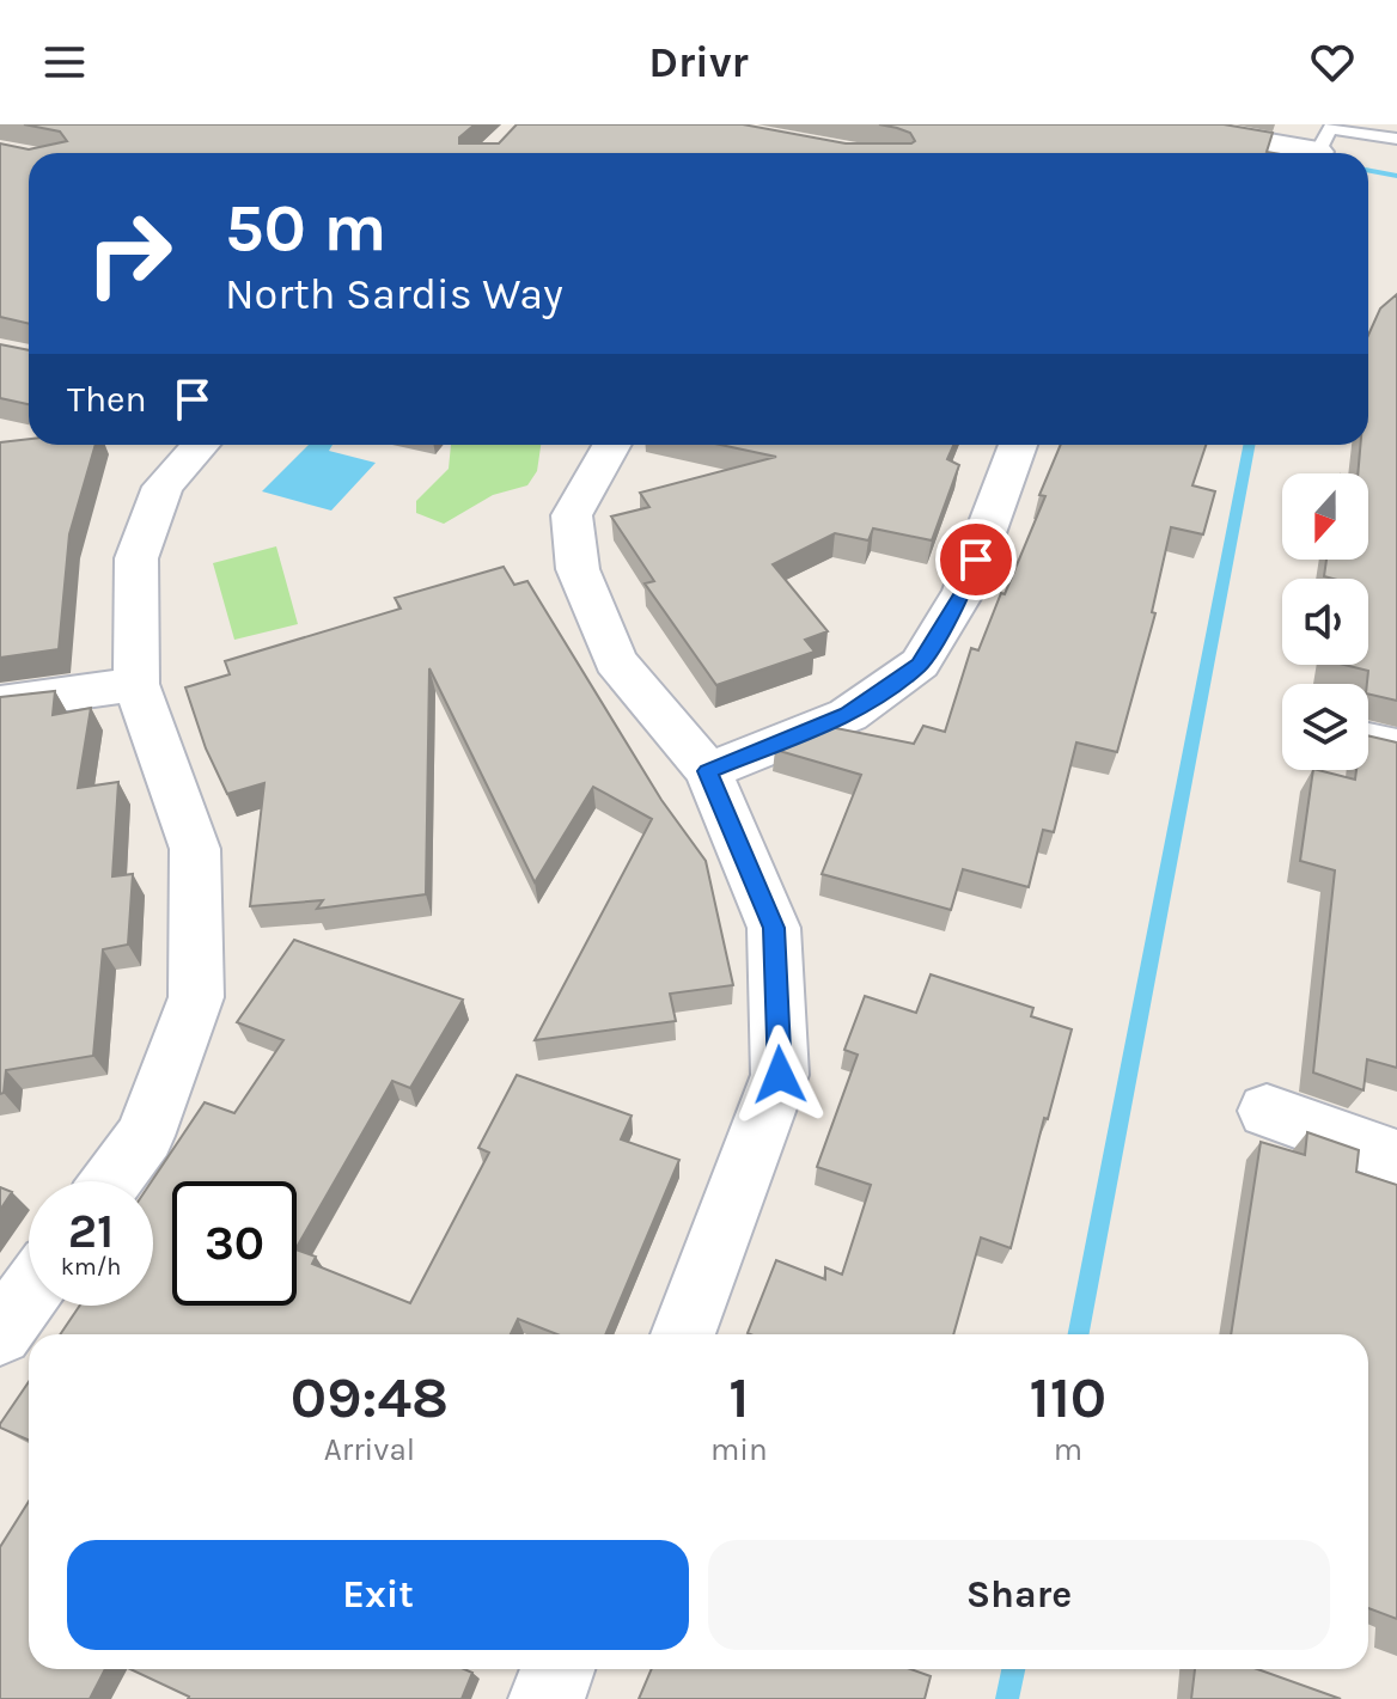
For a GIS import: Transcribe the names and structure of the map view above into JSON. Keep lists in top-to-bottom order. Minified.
{"north":"bottom","page":{"header":"Drivr","turn":["50 m","North Sardis Way"],"then":"Then","speed":"21 km/h","limit":"30","eta":["09:48","Arrival","1","min","110","m"],"buttons":["Exit","Share"]}}
